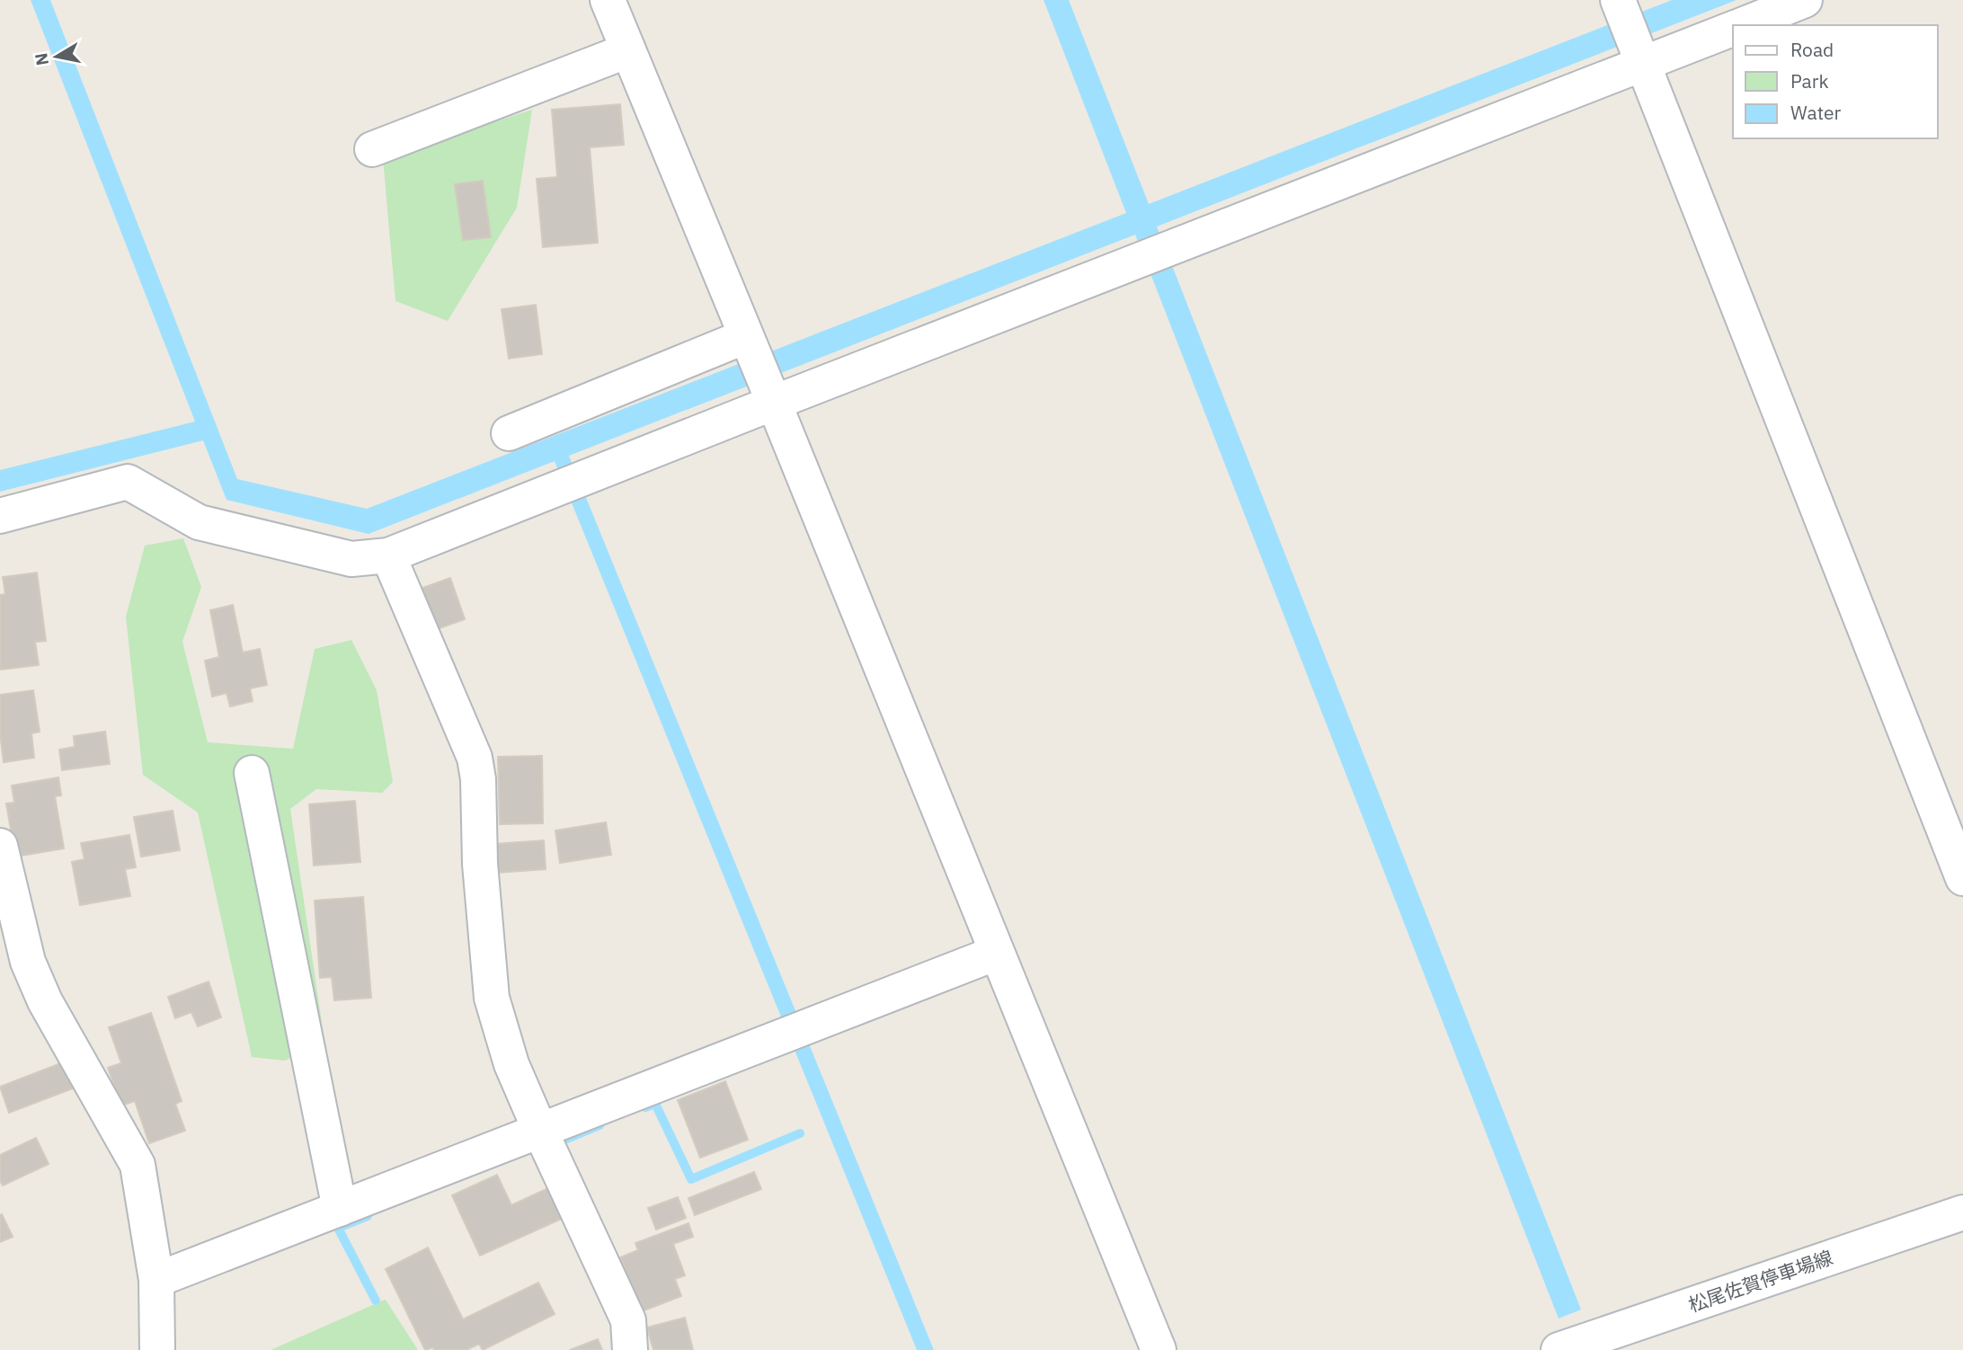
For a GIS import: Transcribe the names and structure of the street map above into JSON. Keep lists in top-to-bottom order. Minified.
{"streets":{"street":["松尾佐賀停車場線"]},"legend":["Road","Park","Water"],"north":"left"}
